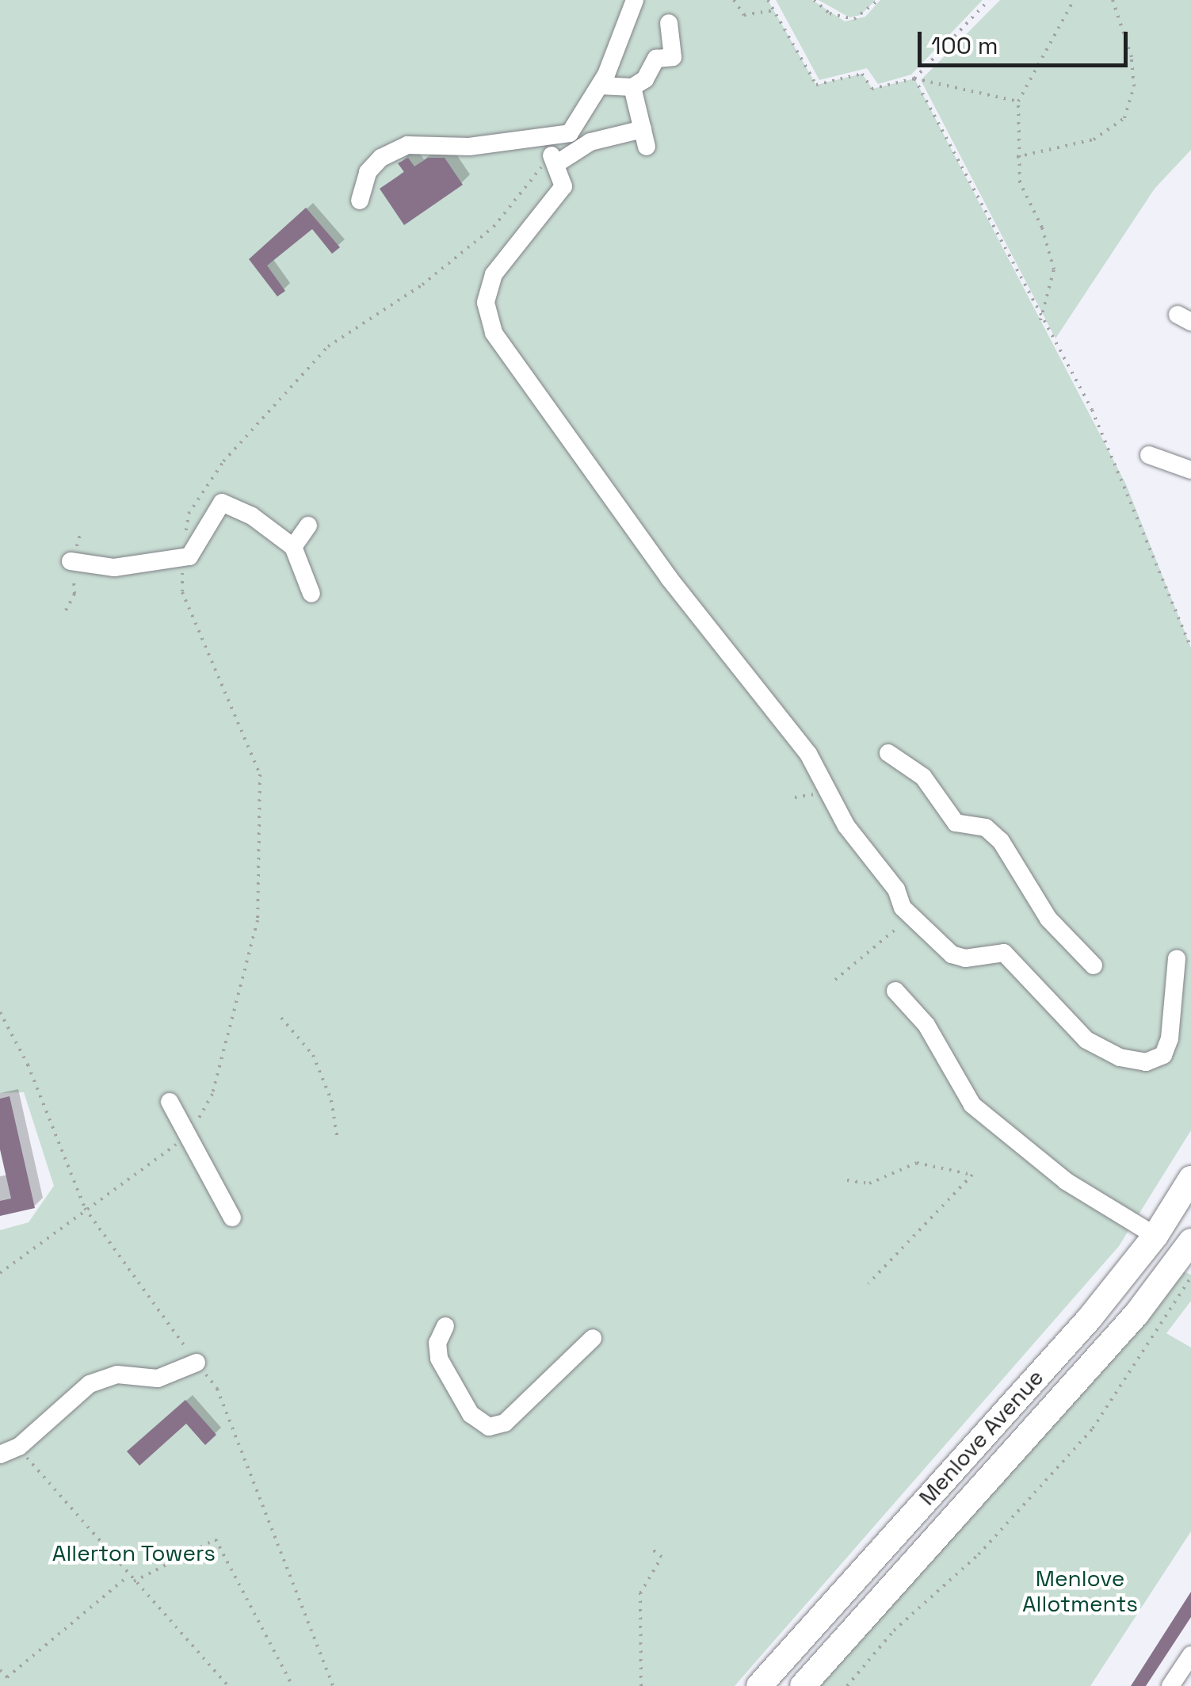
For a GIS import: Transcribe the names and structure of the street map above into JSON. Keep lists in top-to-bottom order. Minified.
{"streets":{"highway":["Menlove Avenue"]},"parks":["Allerton Towers","Menlove Allotments"],"scale_bar":"100 m"}
